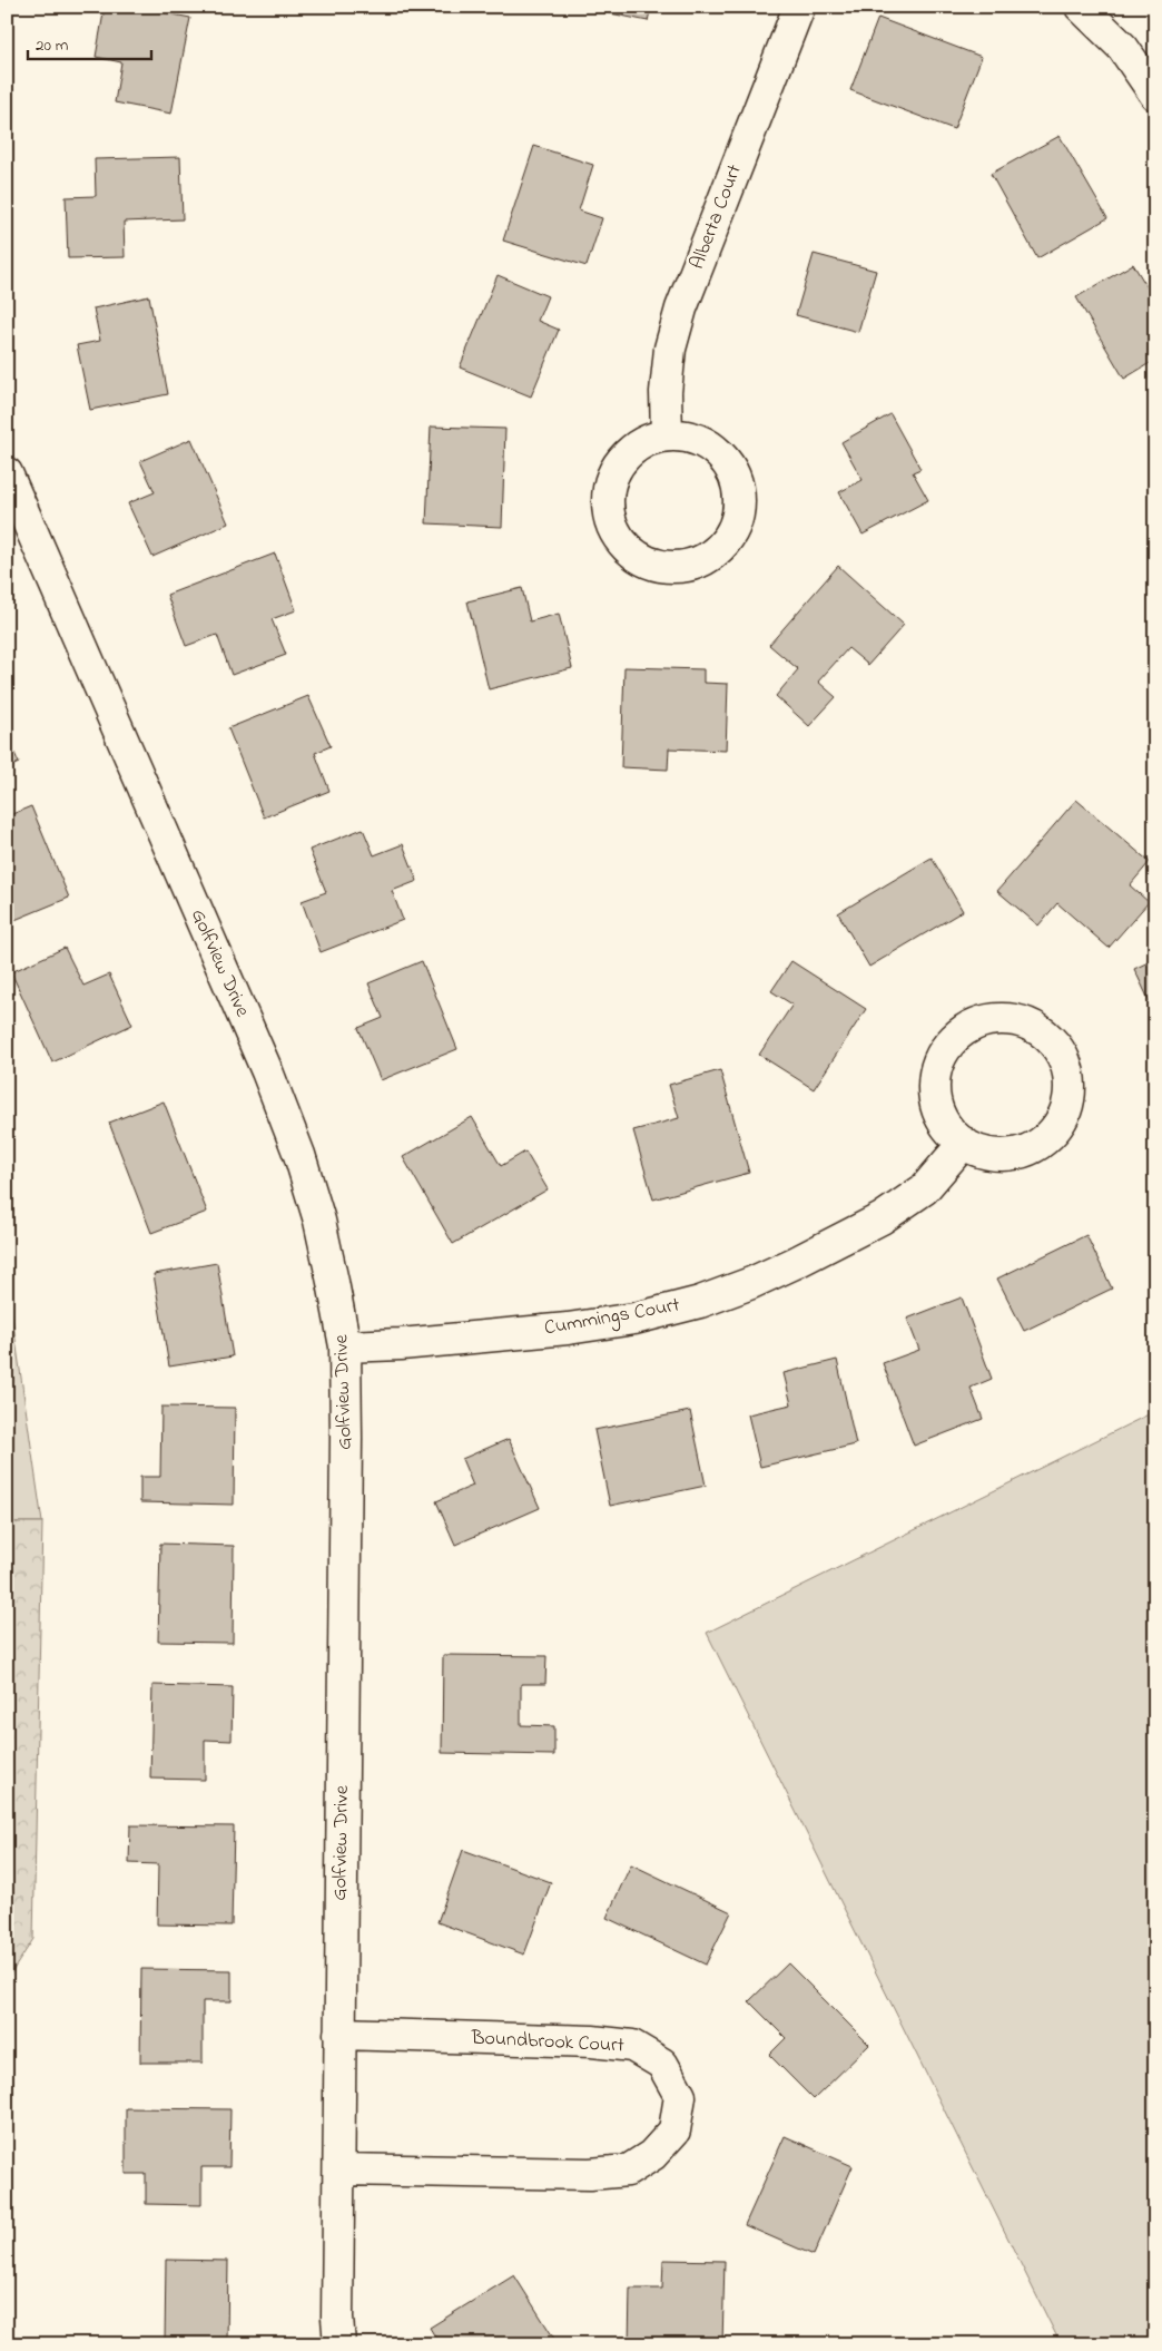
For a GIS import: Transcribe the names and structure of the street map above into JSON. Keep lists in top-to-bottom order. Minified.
{"streets":{"street":["Alberta Court","Golfview Drive","Cummings Court","Boundbrook Court"]},"crossings":[["Golfview Drive","Cummings Court"],["Golfview Drive","Boundbrook Court"]],"scale_bar":"20 m"}
